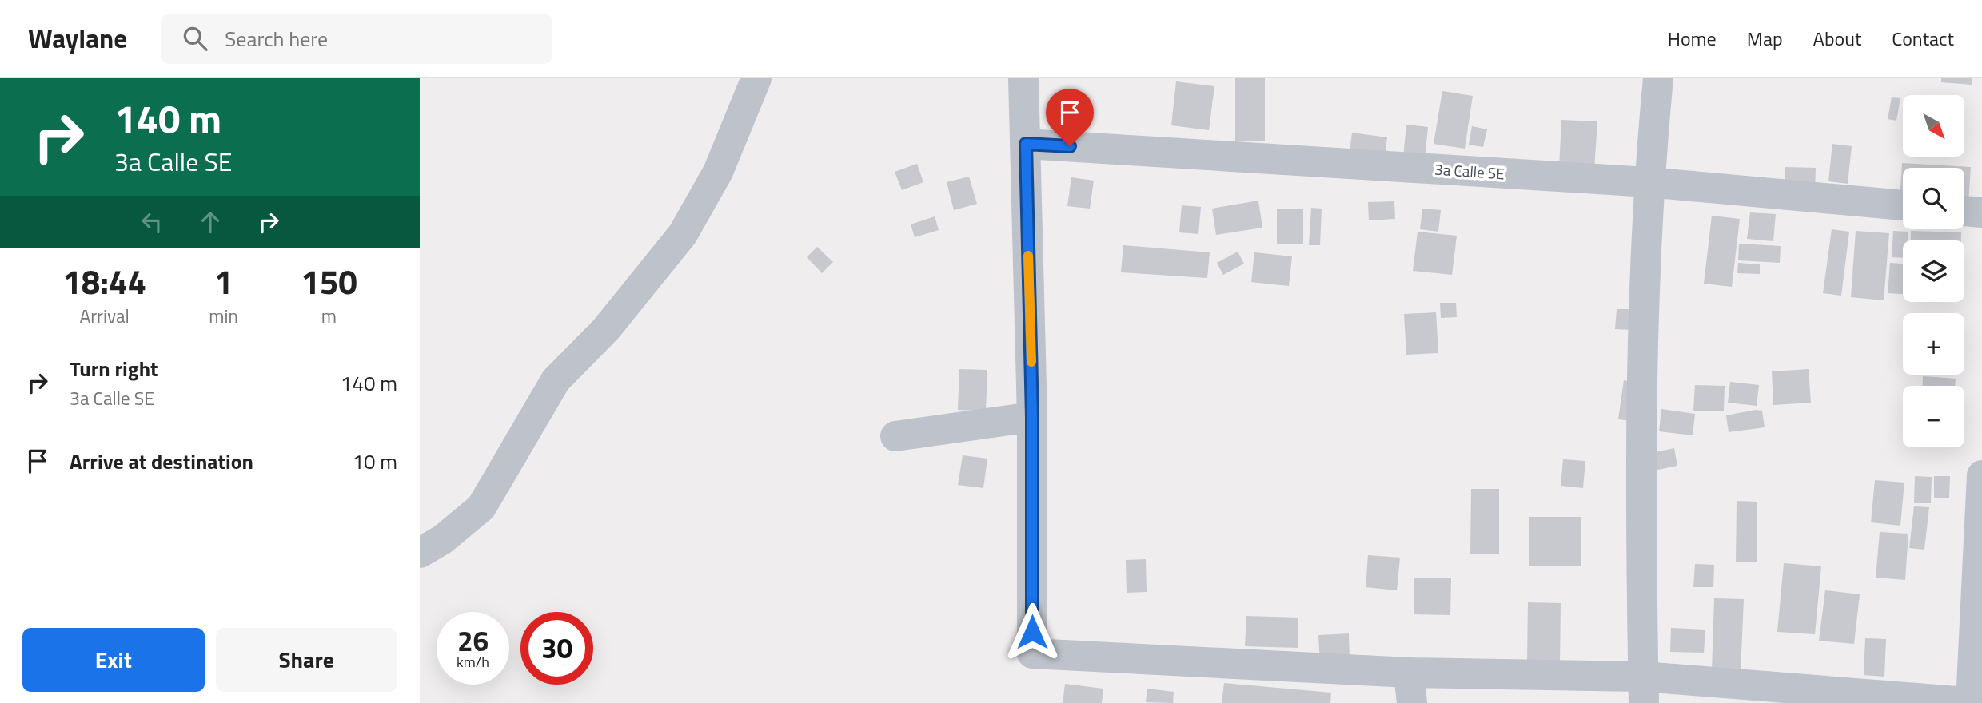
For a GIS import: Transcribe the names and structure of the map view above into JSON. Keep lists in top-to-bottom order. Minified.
{"streets":{"street":["3a Calle SE"]},"north":"bottom right","page":{"header":"Waylane","search":"Search here","nav":["Home","Map","About","Contact"],"turn":["140 m","3a Calle SE"],"map_buttons":["+","−"],"eta":["18:44","Arrival","1","min","150","m"],"list":[{"name":"Turn right","note":"3a Calle SE","value":"140 m"},{"name":"Arrive at destination","value":"10 m"}],"speed":"26 km/h","limit":"30","buttons":["Exit","Share"]}}
